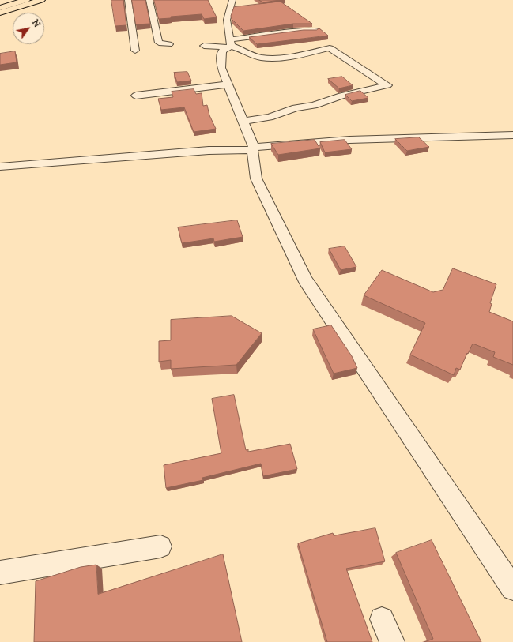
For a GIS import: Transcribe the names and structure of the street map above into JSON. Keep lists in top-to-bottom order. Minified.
{"north":"top right"}
